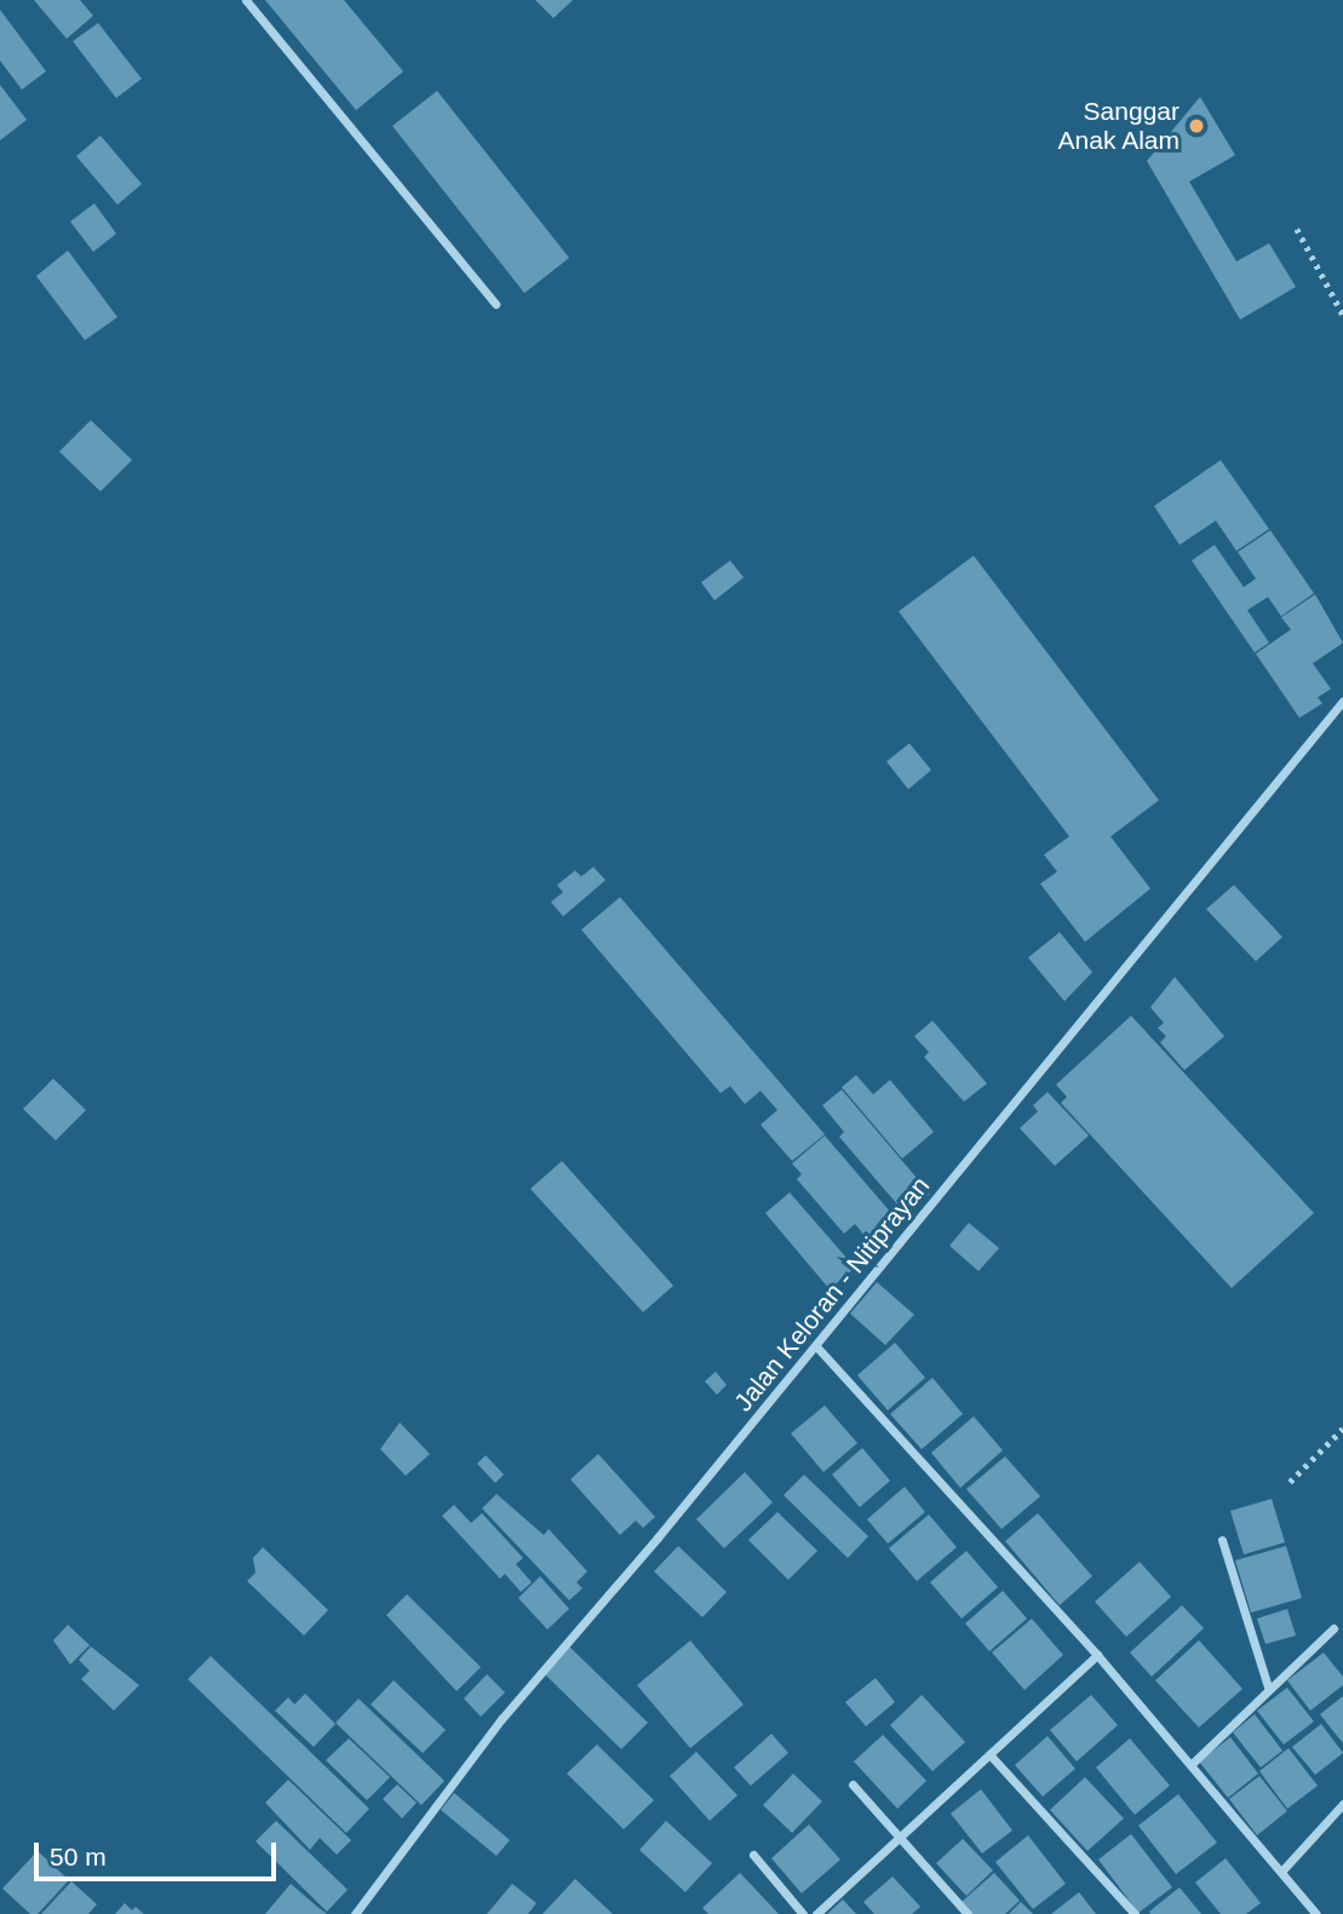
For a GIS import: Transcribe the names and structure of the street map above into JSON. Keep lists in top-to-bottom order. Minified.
{"streets":{"street":["Jalan Keloran - Nitiprayan"]},"places":["Sanggar Anak Alam"],"scale_bar":"50 m"}
